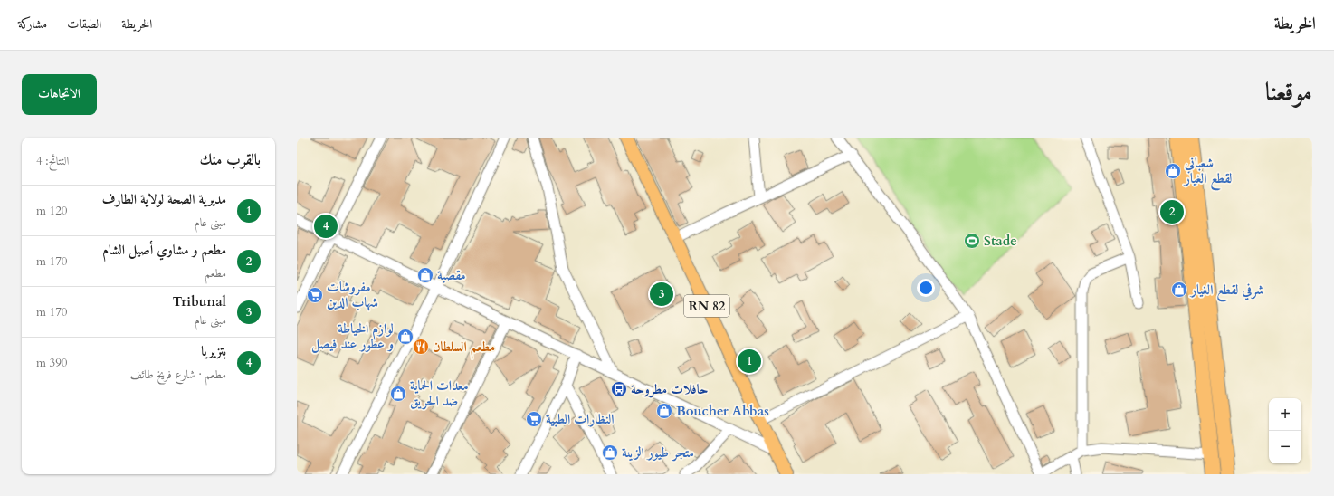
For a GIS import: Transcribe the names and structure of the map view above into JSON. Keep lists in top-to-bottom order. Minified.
{"streets":{"main road":["RN 82"]},"places":{"shop":["شعباني لقطع الغيار","مقصبة","شرفي لقطع الغيار","لوازم الخياطة و عطور عند فيصل","معدات الحماية ضد الحريق","Boucher Abbas","متجر طيور الزينة"],"sports":["Stade"],"supermarket":["مفروشات شهاب الدين","النظارات الطبية"],"restaurant":["مطعم السلطان"],"bus stop":["حافلات مطروحة"]},"page":{"header":"الخريطة","nav":["الخريطة","الطبقات","مشاركة"],"title":"موقعنا","buttons":"الاتجاهات","heading":["بالقرب منك","النتائج: 4"],"list":[{"mark":"1","name":"مديرية الصحة لولاية الطارف","note":"مبنى عام","value":"120 m"},{"mark":"2","name":"مطعم و مشاوي أصيل الشام","note":"مطعم","value":"170 m"},{"mark":"3","name":"Tribunal","note":"مبنى عام","value":"170 m"},{"mark":"4","name":"بتزيريا","note":"مطعم · شارع فريخ طائف","value":"390 m"}],"pins":["2","4","3","1"],"map_buttons":["+","−"]}}
